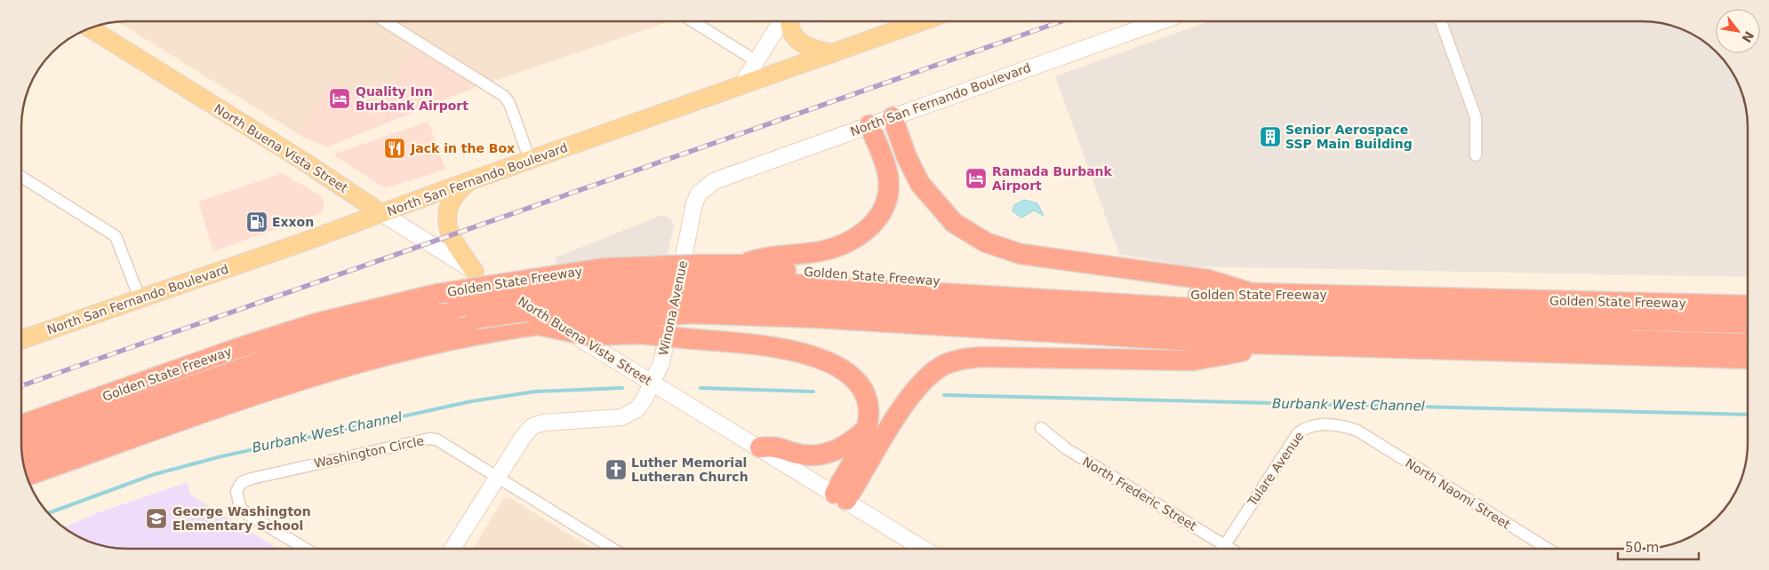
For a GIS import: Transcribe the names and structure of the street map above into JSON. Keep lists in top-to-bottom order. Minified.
{"streets":{"highway":["Golden State Freeway"],"main road":["North San Fernando Boulevard","North Buena Vista Street","Winona Avenue"],"street":["Washington Circle","Tulare Avenue","North Frederic Street","North Naomi Street"]},"crossings":[["North San Fernando Boulevard","North Buena Vista Street"],["North San Fernando Boulevard","Winona Avenue"],["North Buena Vista Street","Winona Avenue"],["Winona Avenue","Washington Circle"],["Tulare Avenue","North Frederic Street"],["Tulare Avenue","North Naomi Street"]],"water":["Burbank West Channel"],"places":{"hotel":["Quality Inn Burbank Airport","Ramada Burbank Airport"],"building":["Senior Aerospace SSP Main Building"],"restaurant":["Jack in the Box"],"fuel station":["Exxon"],"church":["Luther Memorial Lutheran Church"],"school or university":["George Washington Elementary School"]},"scale_bar":"50 m","north":"bottom right"}
